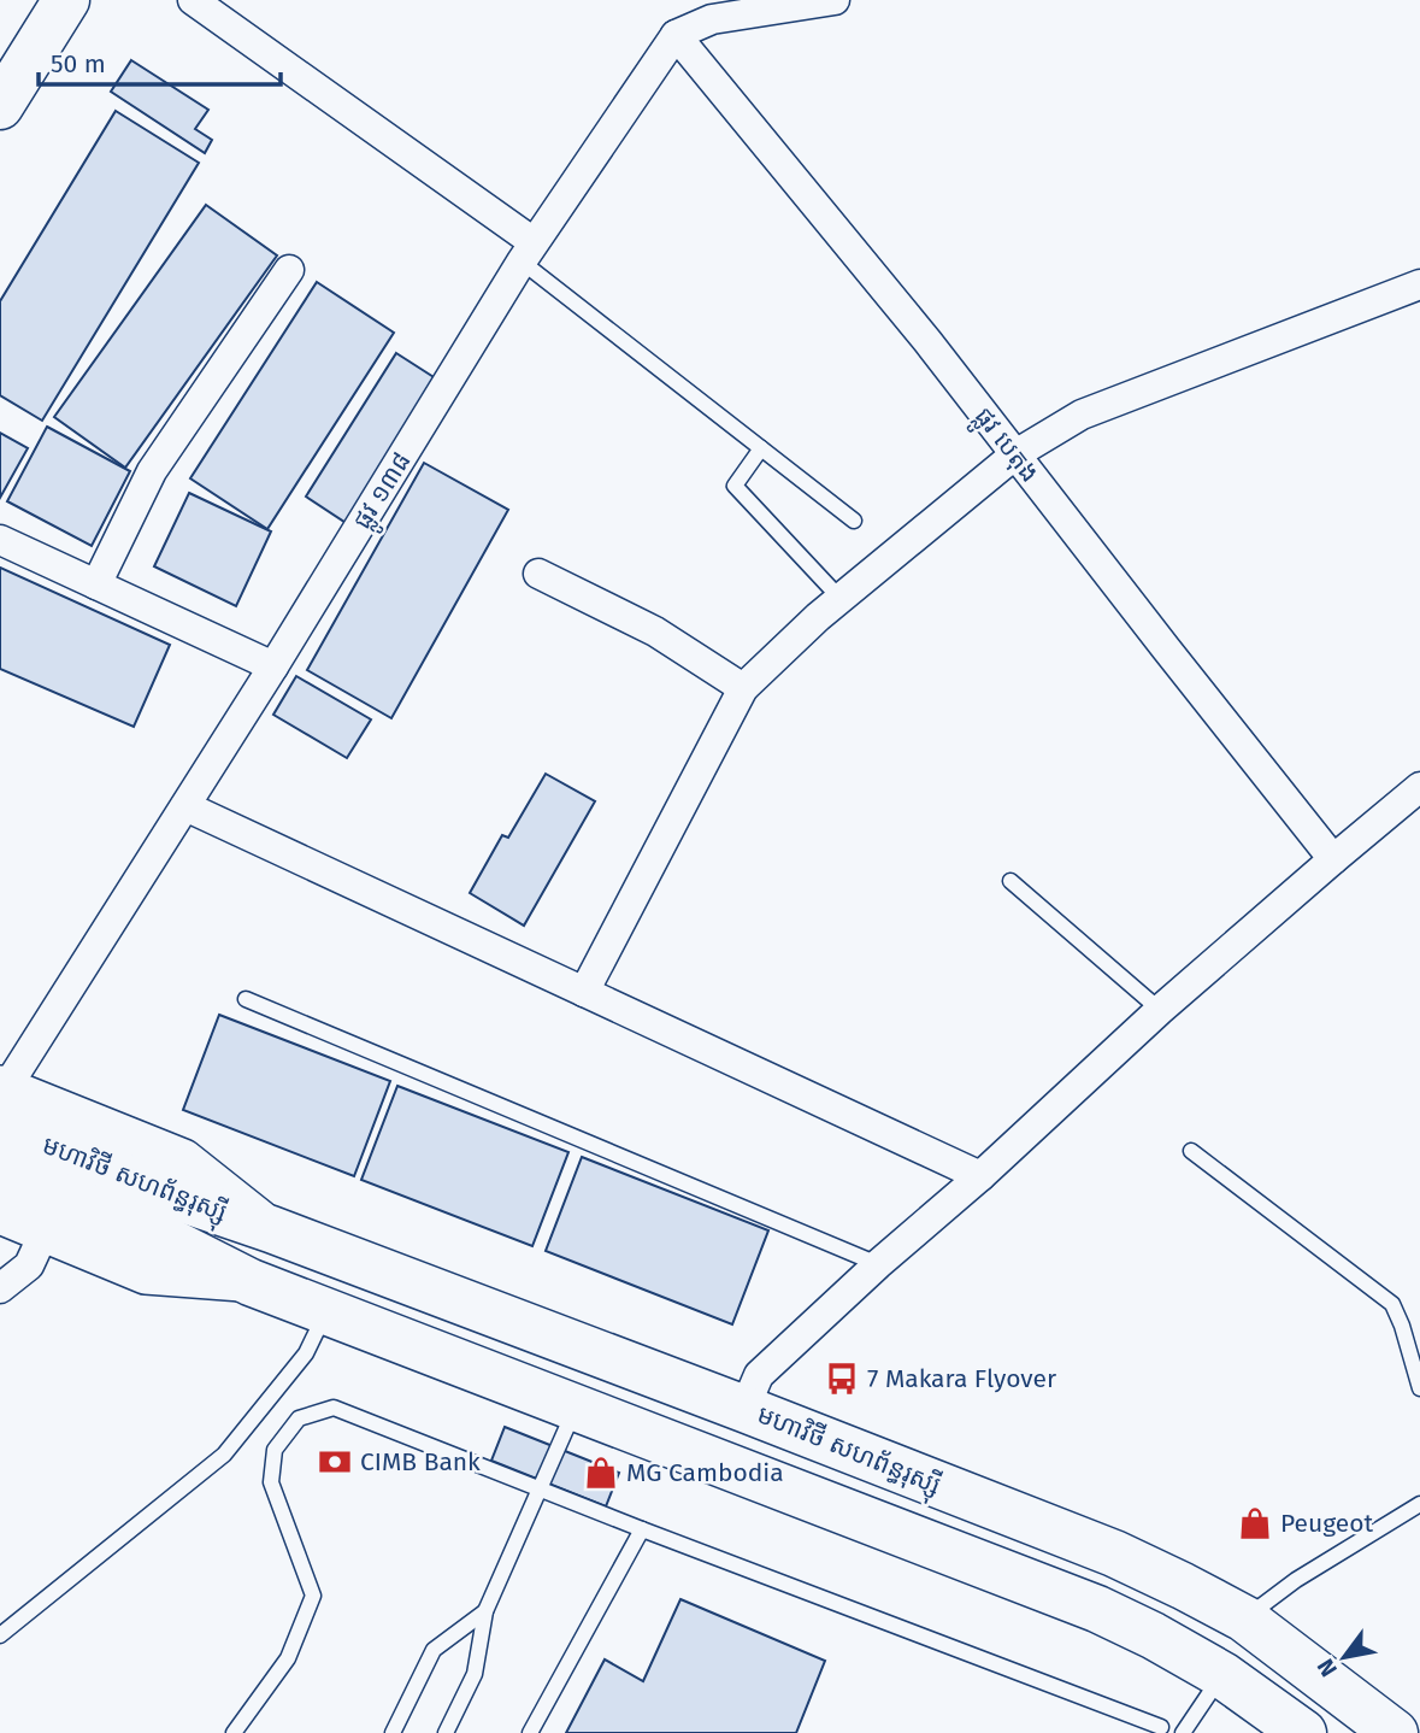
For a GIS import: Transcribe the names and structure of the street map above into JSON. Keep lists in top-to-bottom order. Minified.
{"streets":{"main road":["មហាវិថី សហព័ន្ធរុស្ស៊ី"],"street":["ផ្លូវ បេតុង","ផ្លូវ ១៣៨"]},"crossings":[["ផ្លូវ បេតុង","ផ្លូវ ១៣៨"],["ផ្លូវ ១៣៨","មហាវិថី សហព័ន្ធរុស្ស៊ី"]],"places":{"bus stop":["7 Makara Flyover"],"bank":["CIMB Bank"],"shop":["MG Cambodia","Peugeot"]},"scale_bar":"50 m","north":"bottom left"}
